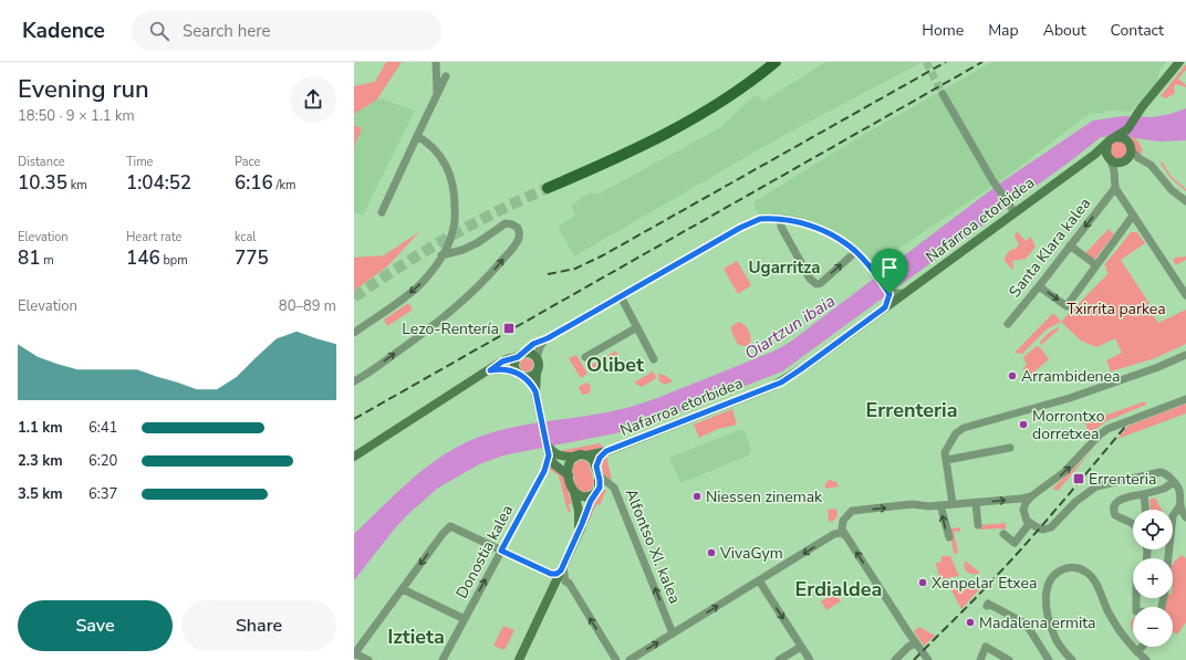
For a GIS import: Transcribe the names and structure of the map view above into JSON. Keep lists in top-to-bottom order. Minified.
{"streets":{"main road":["Nafarroa etorbidea"],"street":["Santa Klara kalea","Alfontso XI. kalea","Donostia kalea"]},"crossings":[["Nafarroa etorbidea","Alfontso XI. kalea"]],"one_way":["Alfontso XI. kalea"],"districts":["Ugarritza","Olibet","Errenteria","Erdialdea","Iztieta"],"water":["Oiartzun ibaia"],"parks":["Txirrita parkea"],"places":{"transit":["Lezo-Rentería","Errenteria"],"other":["Arrambidenea","Morrontxo dorretxea","Niessen zinemak","VivaGym","Xenpelar Etxea","Madalena ermita"]},"page":{"header":"Kadence","search":"Search here","nav":["Home","Map","About","Contact"],"heading":["Evening run","18:50 · 9 × 1.1 km"],"stats":[["Distance","10.35 km"],["Time","1:04:52"],["Pace","6:16 /km"],["Elevation","81 m"],["Heart rate","146 bpm"],["kcal","775"]],"chart":["Elevation","80–89 m"],"list":[{"name":"1.1 km","note":"6:41"},{"name":"2.3 km","note":"6:20"},{"name":"3.5 km","note":"6:37"}],"map_buttons":["+","−"],"buttons":["Save","Share"]}}
